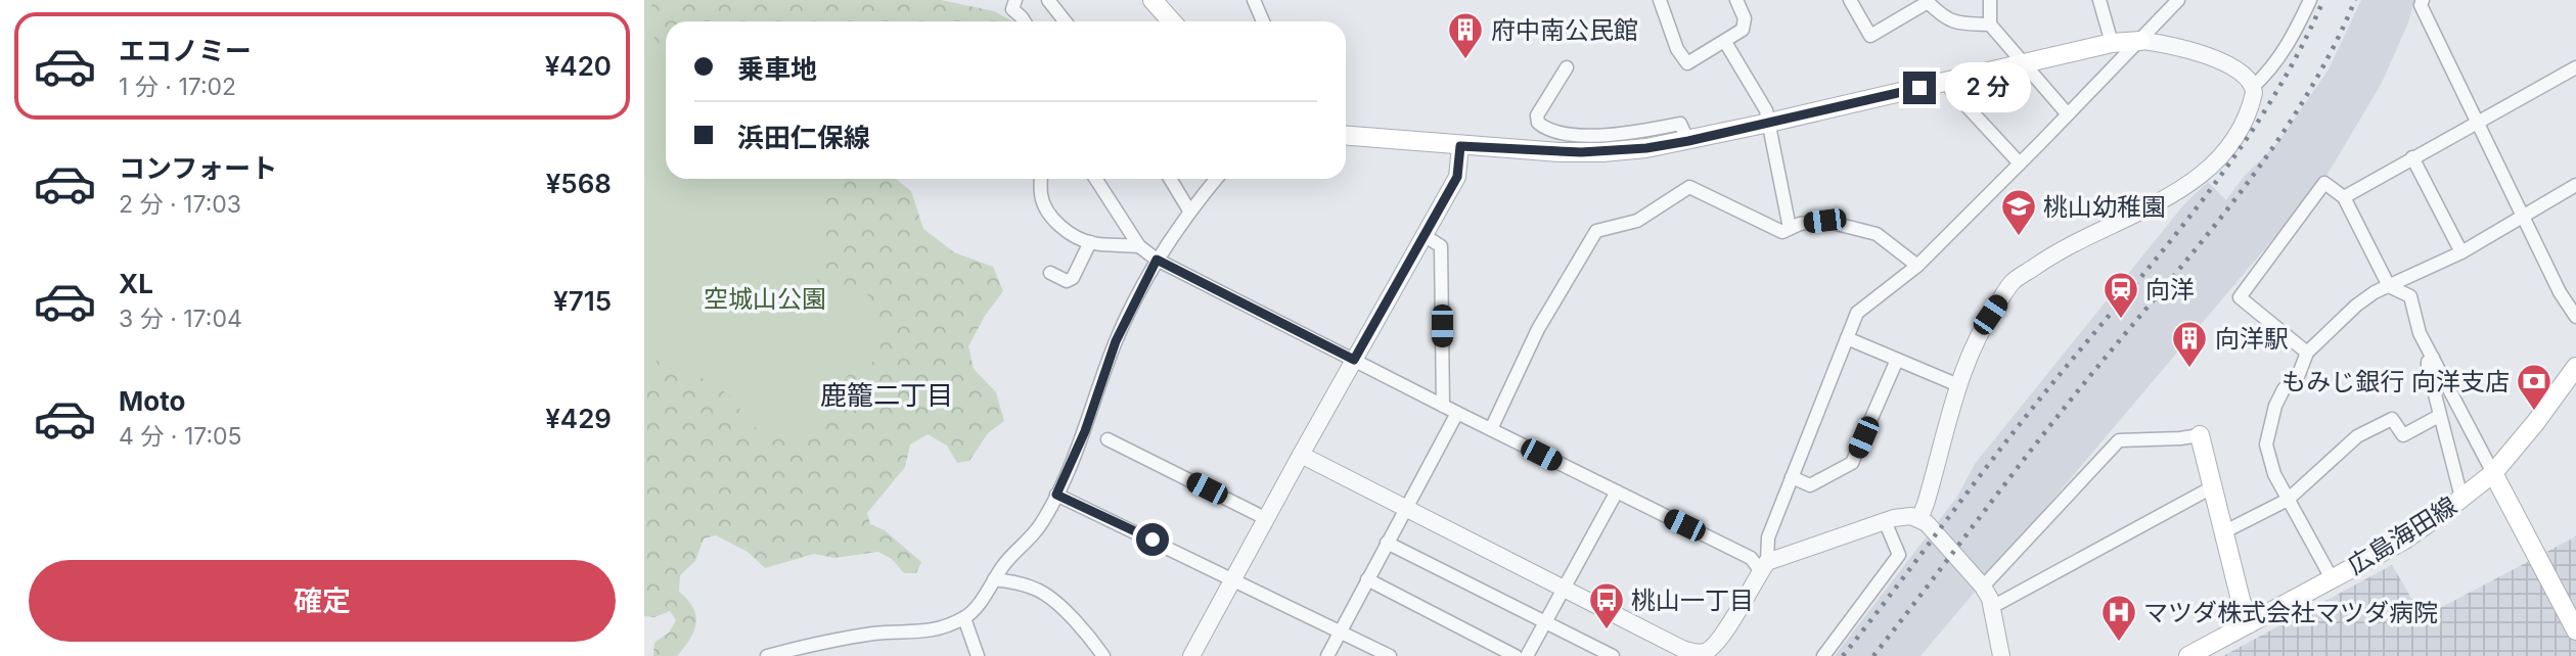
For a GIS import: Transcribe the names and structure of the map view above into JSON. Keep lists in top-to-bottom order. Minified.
{"streets":{"main road":["広島海田線"]},"districts":["鹿籠二丁目"],"parks":["空城山公園"],"places":{"building":["府中南公民館","向洋駅"],"school or university":["桃山幼稚園"],"station":["向洋"],"bank":["もみじ銀行 向洋支店"],"bus stop":["桃山一丁目"],"hospital":["マツダ株式会社マツダ病院"]},"page":{"list":[{"name":"エコノミー","note":"1 分 · 17:02","value":"¥420"},{"name":"コンフォート","note":"2 分 · 17:03","value":"¥568"},{"name":"XL","note":"3 分 · 17:04","value":"¥715"},{"name":"Moto","note":"4 分 · 17:05","value":"¥429"}],"banner":["乗車地","浜田仁保線"],"bubble":"2 分","buttons":"確定"}}
